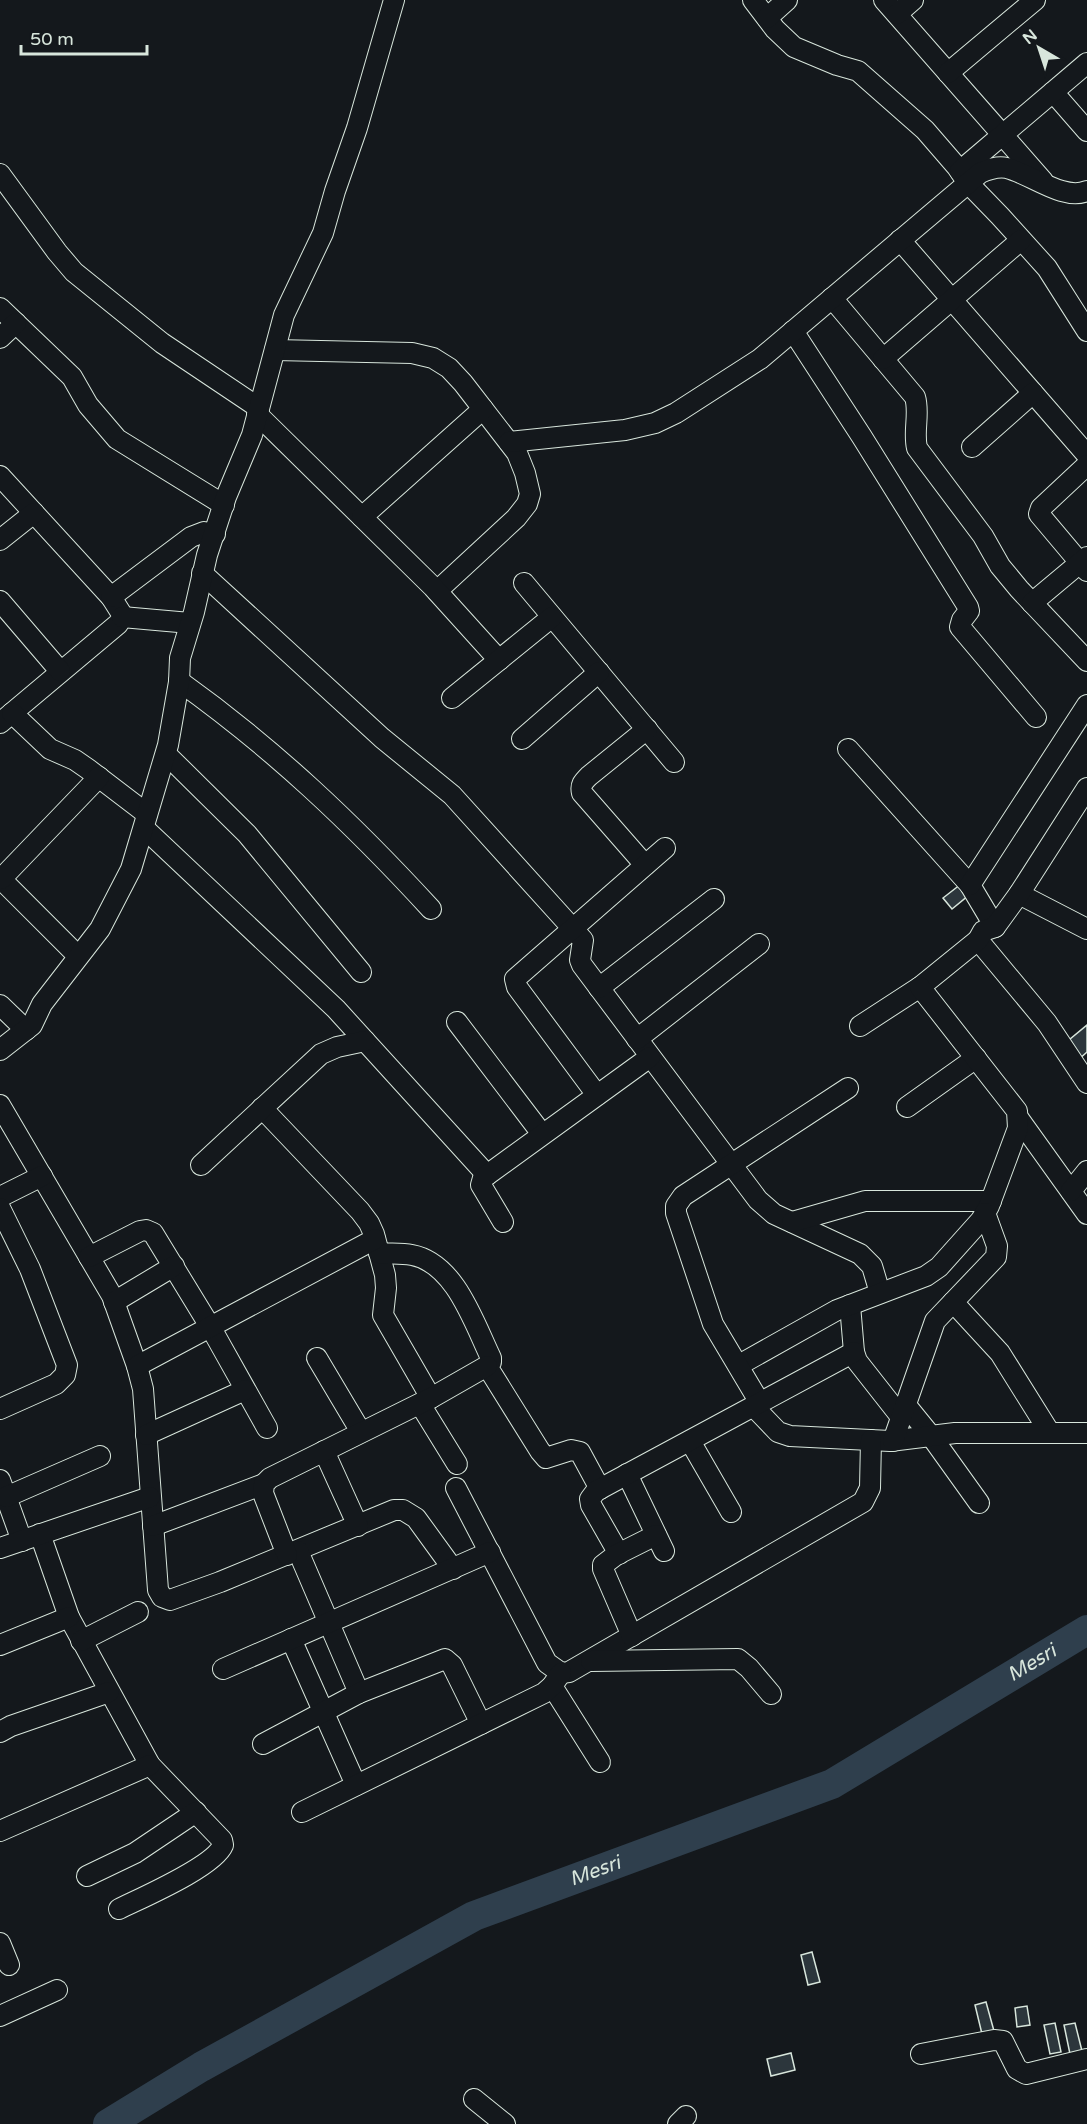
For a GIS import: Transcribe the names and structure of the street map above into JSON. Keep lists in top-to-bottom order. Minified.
{"water":["Mesri"],"scale_bar":"50 m","north":"top left"}
